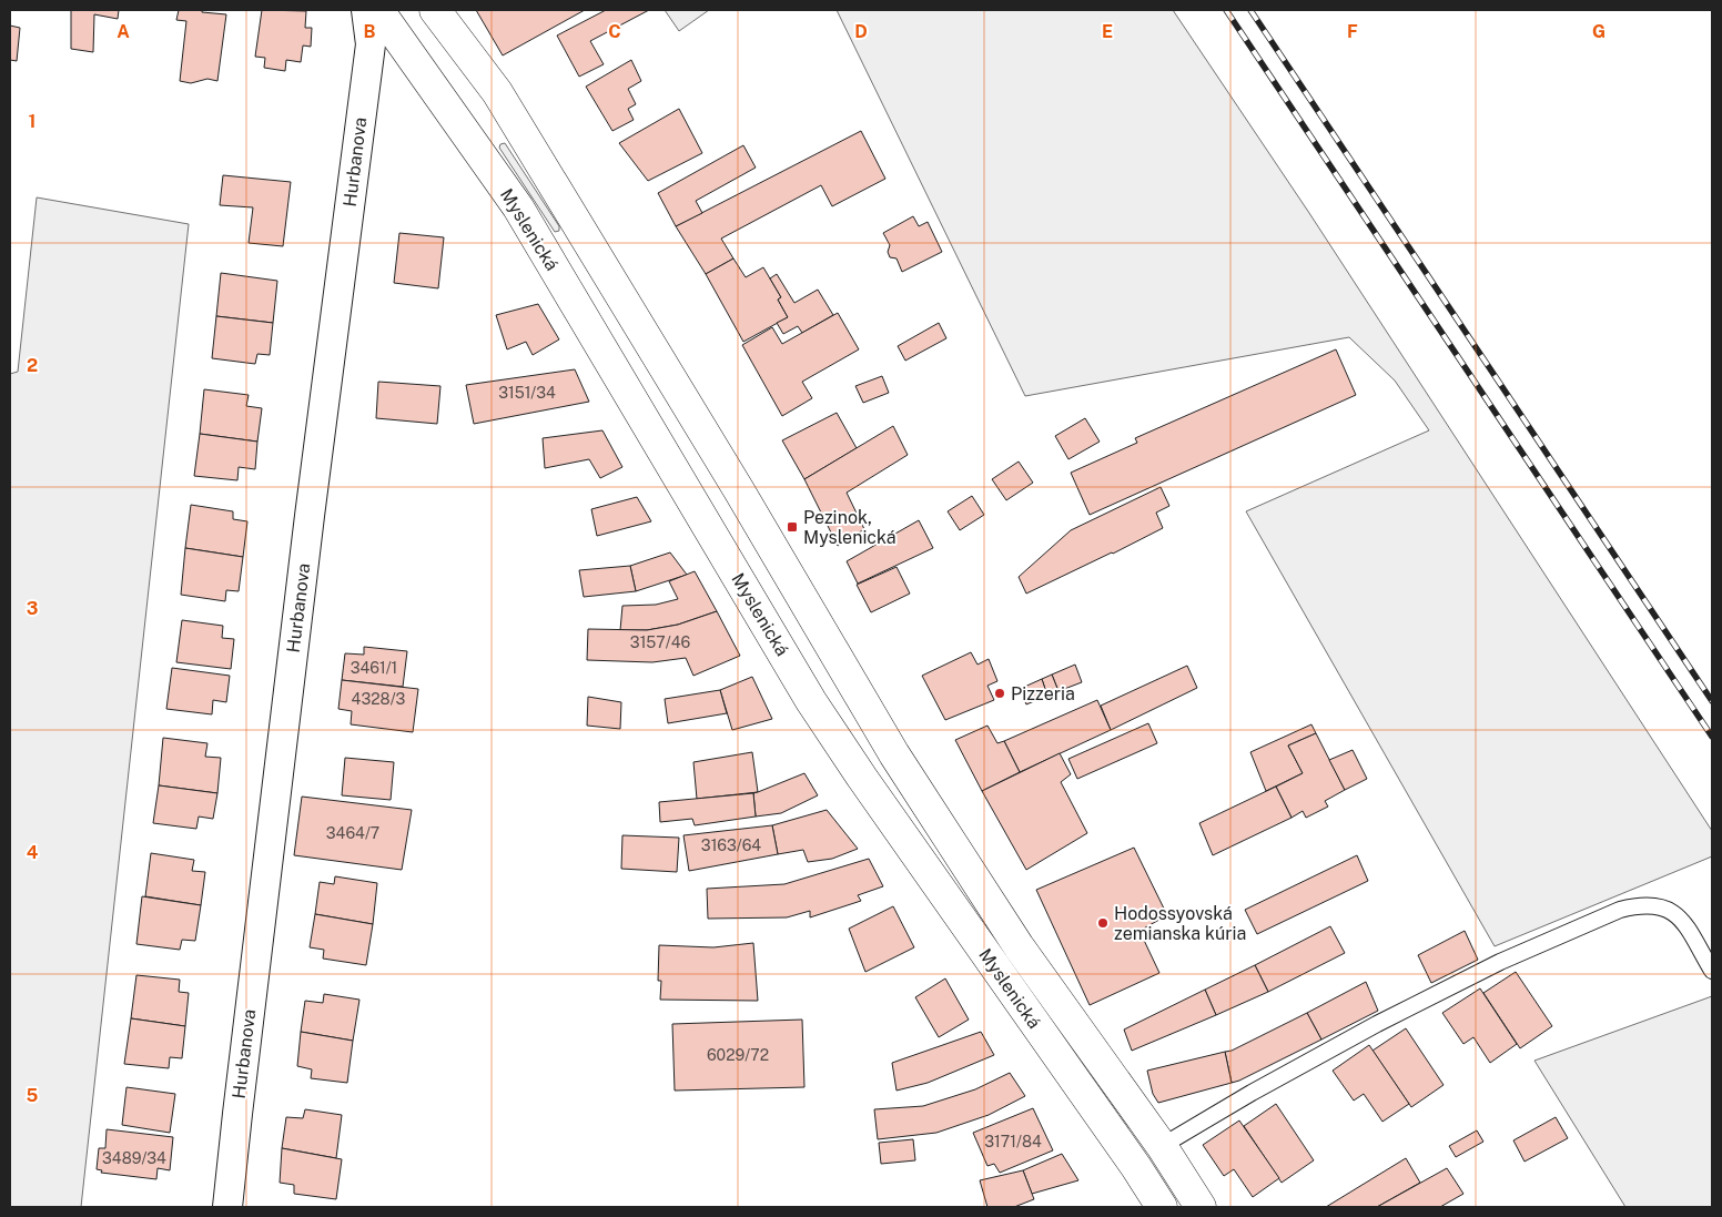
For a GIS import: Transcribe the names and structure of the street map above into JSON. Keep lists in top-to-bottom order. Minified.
{"streets":{"main road":["Myslenická"],"street":["Hurbanova"]},"places":{"transit":["Pezinok, Myslenická"],"other":["Pizzeria","Hodossyovská zemianska kúria"]},"house_numbers":["3151/34","3157/46","3461/1","4328/3","3464/7","3163/64","6029/72","3171/84","3489/34"],"grid":{"columns":["A","B","C","D","E","F","G"],"rows":["1","2","3","4","5"]}}
